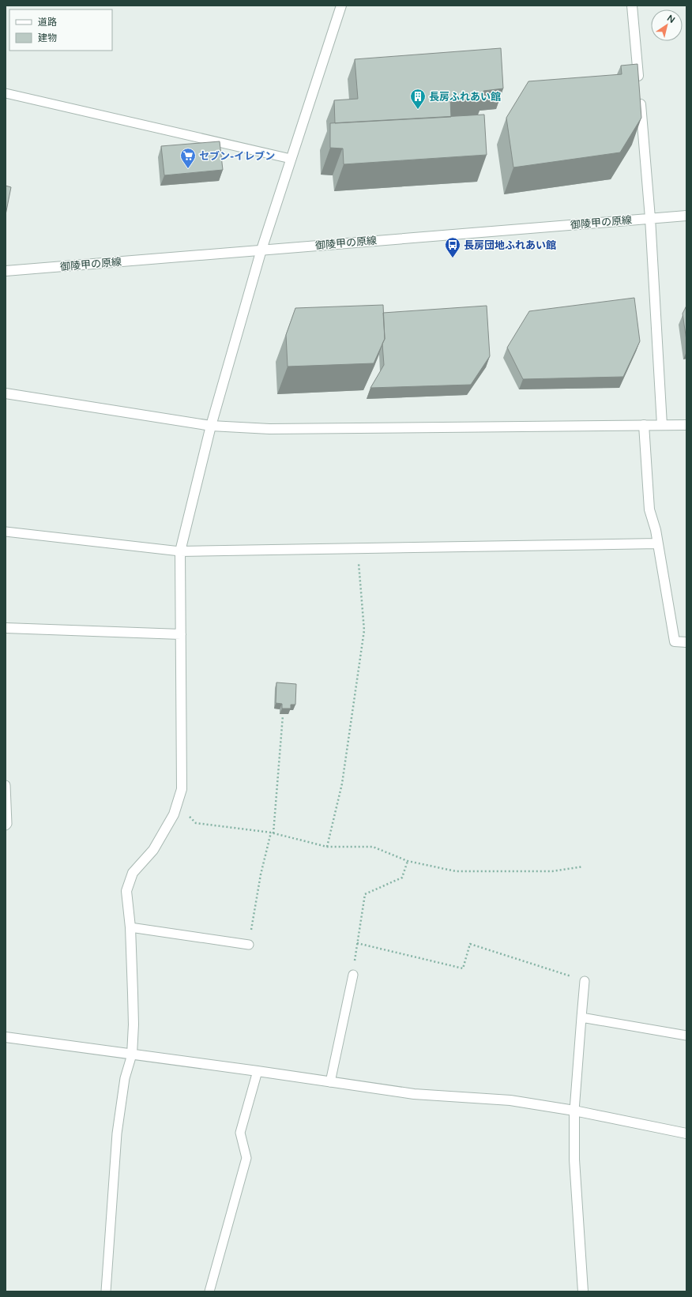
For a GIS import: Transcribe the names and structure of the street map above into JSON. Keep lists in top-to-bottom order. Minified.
{"streets":{"street":["御陵甲の原線"]},"places":{"building":["長房ふれあい館"],"supermarket":["セブン-イレブン"],"bus stop":["長房団地ふれあい館"]},"legend":["道路","建物"],"north":"top right"}
